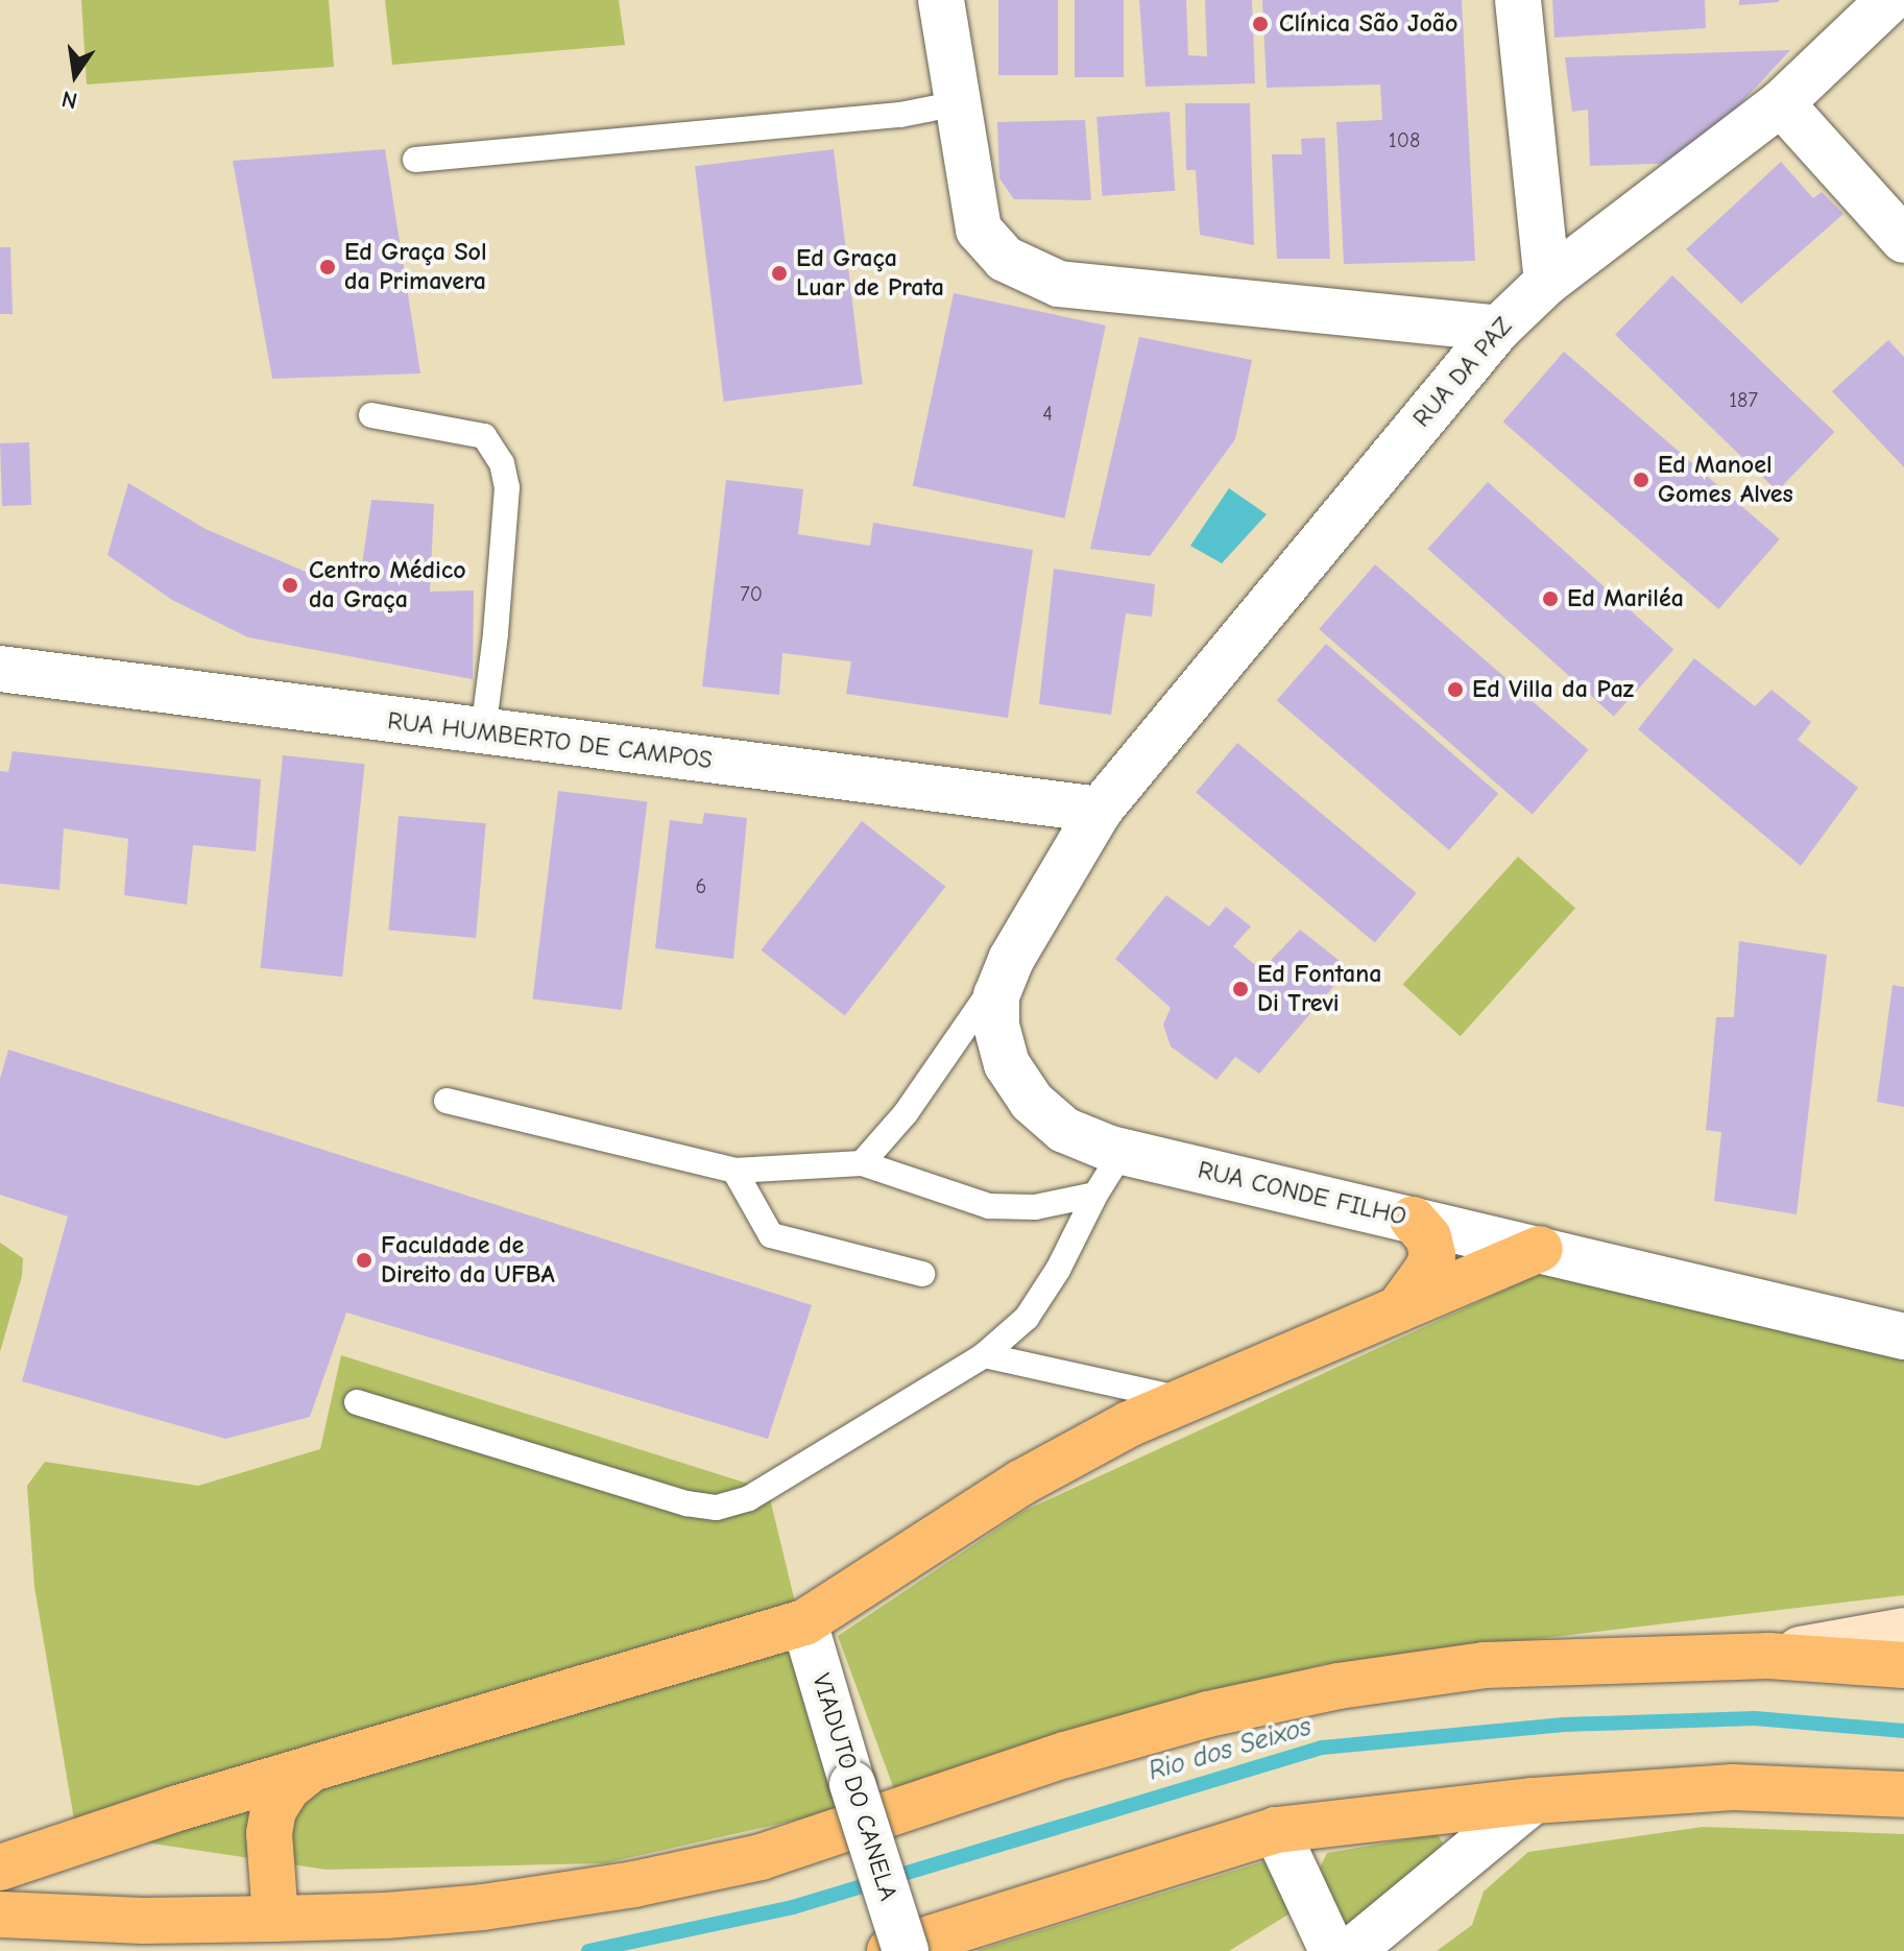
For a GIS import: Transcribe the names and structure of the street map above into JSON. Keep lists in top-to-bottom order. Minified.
{"streets":{"street":["RUA DA PAZ","RUA HUMBERTO DE CAMPOS","RUA CONDE FILHO","VIADUTO DO CANELA"]},"crossings":[["RUA DA PAZ","RUA HUMBERTO DE CAMPOS"],["RUA DA PAZ","RUA CONDE FILHO"],["RUA HUMBERTO DE CAMPOS","RUA CONDE FILHO"]],"water":["Rio dos Seixos"],"places":["Clínica São João","Ed Graça Sol da Primavera","Ed Graça Luar de Prata","Ed Manoel Gomes Alves","Centro Médico da Graça","Ed Mariléa","Ed Villa da Paz","Ed Fontana Di Trevi","Faculdade de Direito da UFBA"],"house_numbers":["108","187","4","70","6"],"north":"bottom"}
